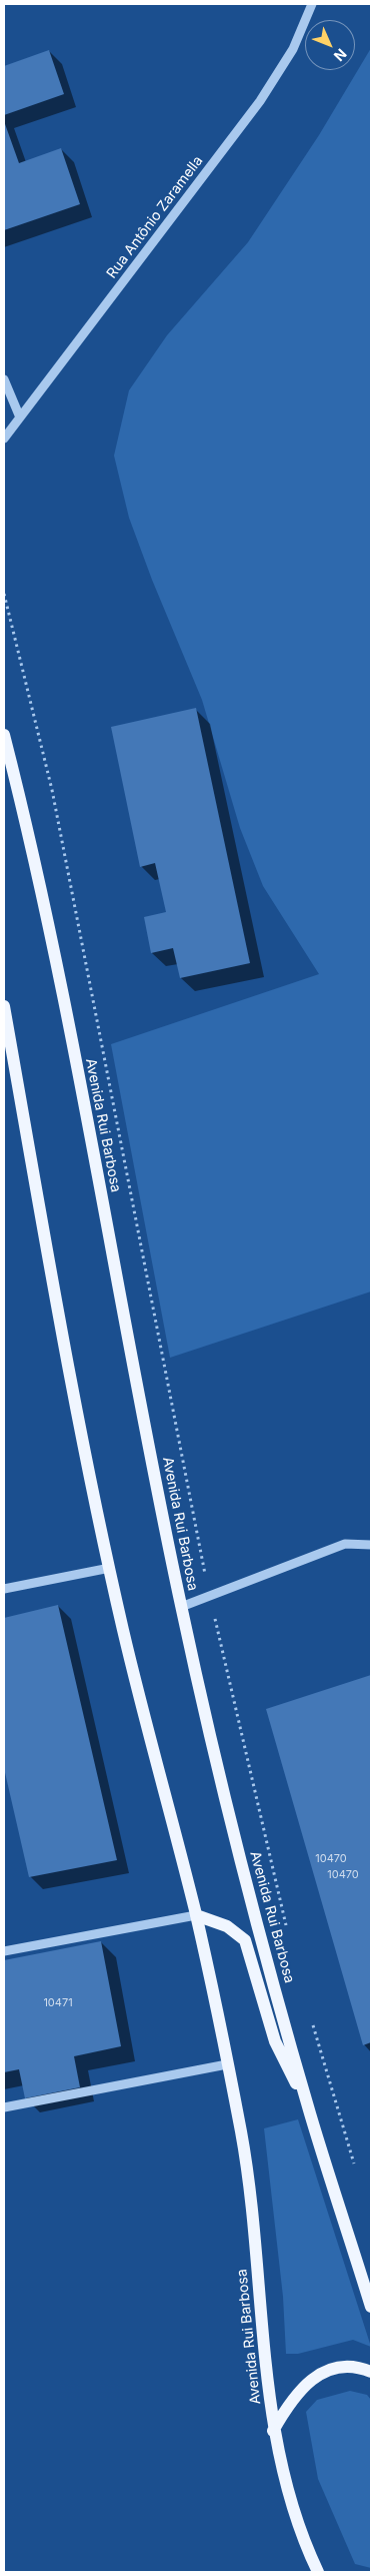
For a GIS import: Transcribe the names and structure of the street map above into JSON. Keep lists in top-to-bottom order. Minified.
{"streets":{"main road":["Avenida Rui Barbosa"],"street":["Rua Antônio Zaramella"]},"house_numbers":["10470","10470","10471"],"north":"bottom right"}
